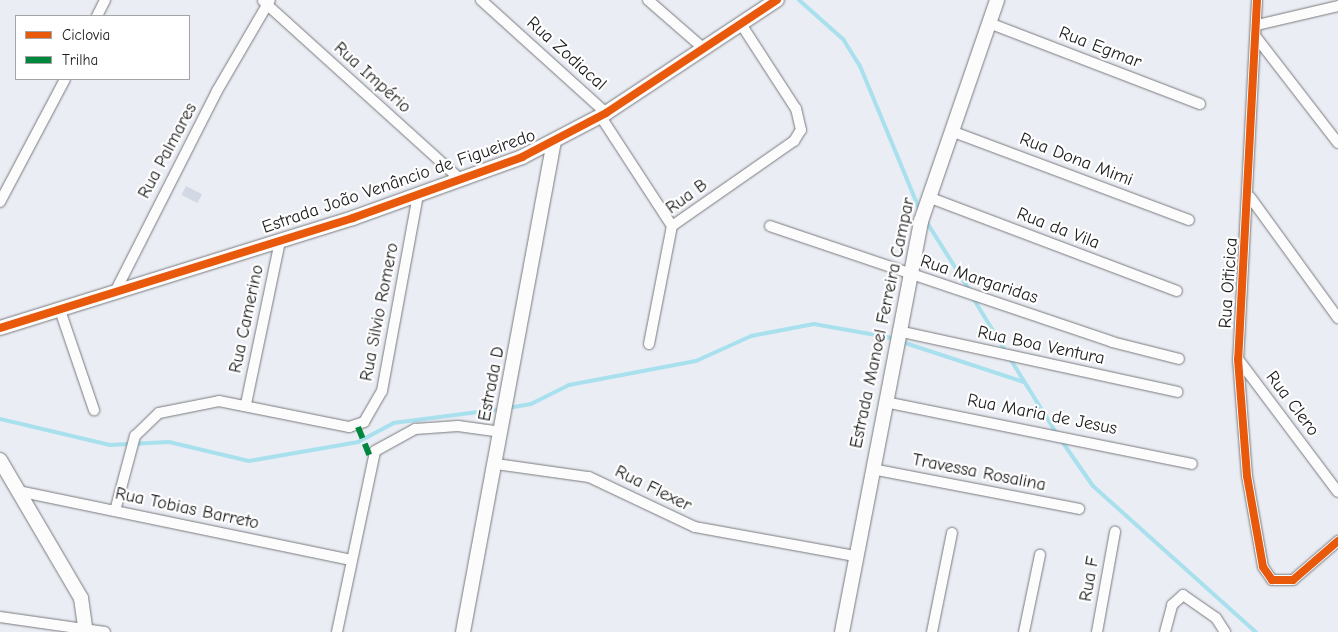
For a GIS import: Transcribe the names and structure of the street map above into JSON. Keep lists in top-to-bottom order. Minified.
{"streets":{"street":["Rua Egmar","Rua Zodiacal","Rua Império","Rua Palmares","Rua Dona Mimi","Estrada João Venâncio de Figueiredo","Rua B","Rua da Vila","Rua Margaridas","Rua Oiticica","Rua Silvio Romero","Rua Camerino","Estrada Manoel Ferreira Campar","Rua Boa Ventura","Estrada D","Rua Clero","Rua Maria de Jesus","Travessa Rosalina","Rua Flexer","Rua Tobias Barreto","Rua F"]},"crossings":[["Rua Egmar","Estrada Manoel Ferreira Campar"],["Rua Zodiacal","Estrada João Venâncio de Figueiredo"],["Rua Zodiacal","Rua B"],["Rua Império","Rua Palmares"],["Rua Império","Estrada João Venâncio de Figueiredo"],["Rua Palmares","Estrada João Venâncio de Figueiredo"],["Rua Dona Mimi","Estrada Manoel Ferreira Campar"],["Estrada João Venâncio de Figueiredo","Rua B"],["Estrada João Venâncio de Figueiredo","Rua Silvio Romero"],["Estrada João Venâncio de Figueiredo","Rua Camerino"],["Estrada João Venâncio de Figueiredo","Estrada D"],["Rua da Vila","Estrada Manoel Ferreira Campar"],["Rua Margaridas","Estrada Manoel Ferreira Campar"],["Rua Oiticica","Rua Clero"],["Rua Silvio Romero","Rua Camerino"],["Estrada Manoel Ferreira Campar","Rua Boa Ventura"],["Estrada Manoel Ferreira Campar","Rua Maria de Jesus"],["Estrada Manoel Ferreira Campar","Travessa Rosalina"],["Estrada Manoel Ferreira Campar","Rua Flexer"],["Estrada D","Rua Flexer"]],"legend":["Ciclovia","Trilha"]}
